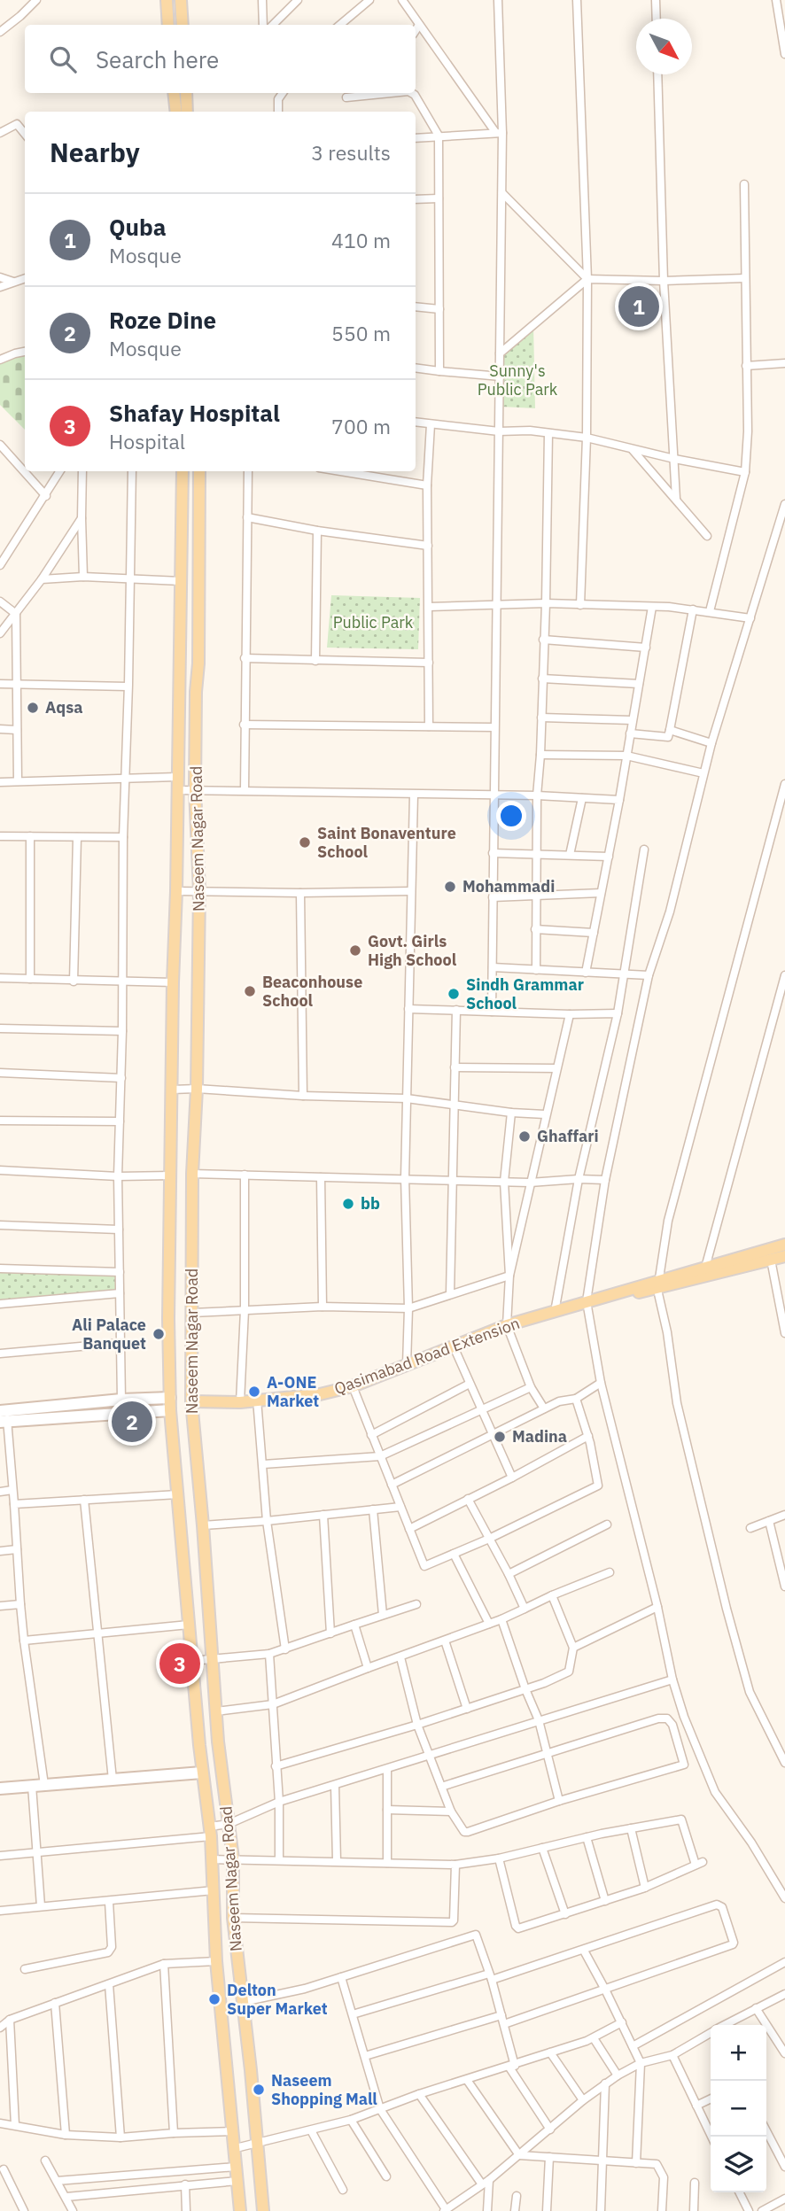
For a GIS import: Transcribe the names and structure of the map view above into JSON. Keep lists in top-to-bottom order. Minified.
{"streets":{"main road":["Naseem Nagar Road","Qasimabad Road Extension"]},"crossings":[["Naseem Nagar Road","Qasimabad Road Extension"]],"parks":["Sunny's Public Park","Public Park"],"places":["Aqsa","Saint Bonaventure School","Mohammadi","Govt. Girls High School","Beaconhouse School","Sindh Grammar School","Ghaffari","bb","Ali Palace Banquet","A-ONE Market","Madina","Delton Super Market","Naseem Shopping Mall"],"north":"bottom right","page":{"search":"Search here","heading":["Nearby","3 results"],"list":[{"mark":"1","name":"Quba","note":"Mosque","value":"410 m"},{"mark":"2","name":"Roze Dine","note":"Mosque","value":"550 m"},{"mark":"3","name":"Shafay Hospital","note":"Hospital","value":"700 m"}],"pins":["1","2","3"],"map_buttons":["+","−"]}}
